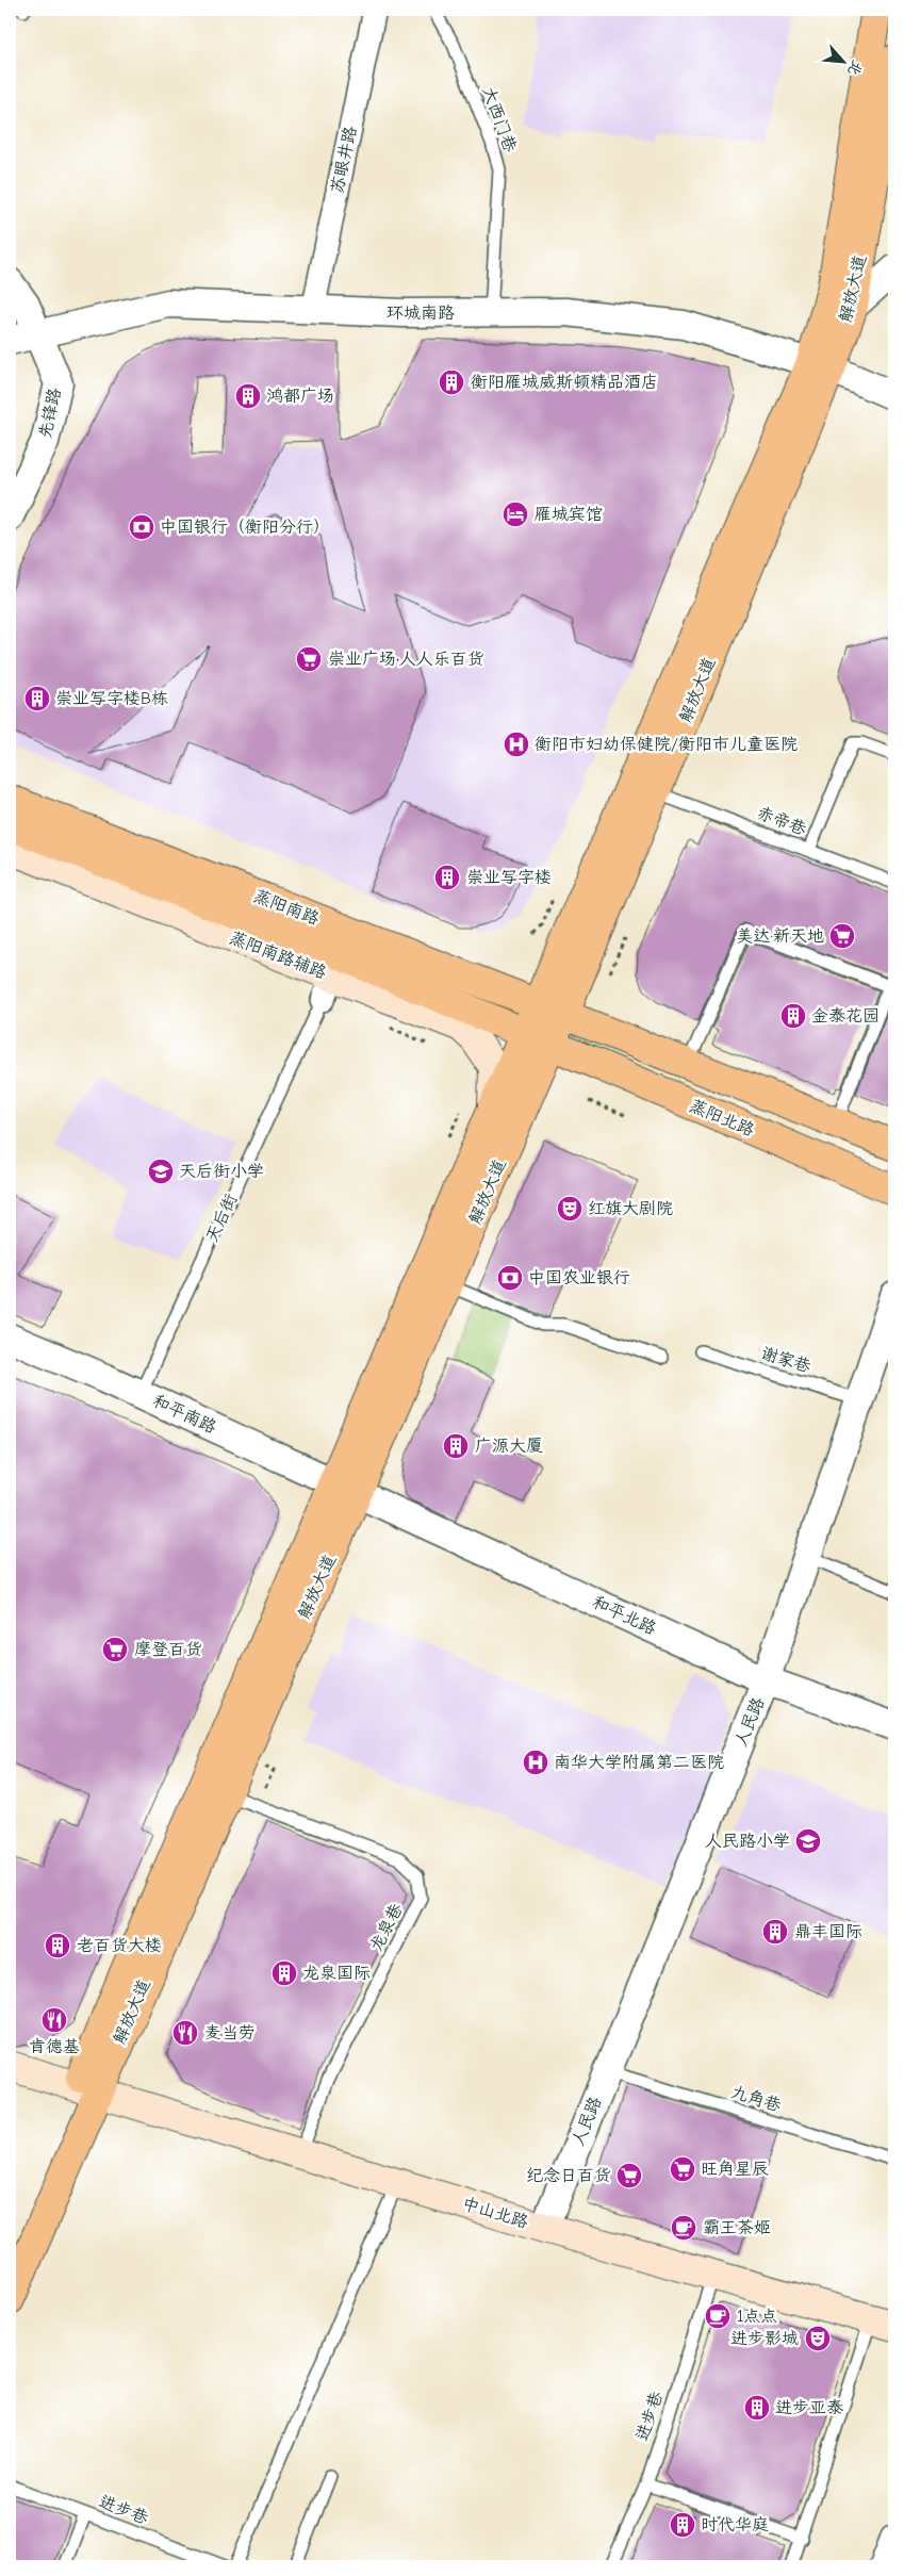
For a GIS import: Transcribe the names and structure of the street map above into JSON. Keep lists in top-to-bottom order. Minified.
{"streets":{"main road":["解放大道","蒸阳南路","蒸阳南路辅路","蒸阳北路","中山北路"],"street":["苏眼井路","环城南路","先锋路","和平南路","和平北路","人民路"],"lane":["大西门巷","赤帝巷","天后街","谢家巷","龙泉巷","九角巷","进步巷"]},"crossings":[["大西门巷","环城南路"],["苏眼井路","环城南路"],["解放大道","环城南路"],["解放大道","赤帝巷"],["解放大道","蒸阳南路"],["解放大道","蒸阳南路辅路"],["解放大道","蒸阳北路"],["解放大道","和平南路"],["解放大道","和平北路"],["解放大道","龙泉巷"],["解放大道","中山北路"],["环城南路","先锋路"],["蒸阳南路","蒸阳南路辅路"],["蒸阳南路","蒸阳北路"],["蒸阳南路","天后街"],["蒸阳南路辅路","天后街"],["天后街","和平南路"],["谢家巷","人民路"],["和平南路","和平北路"],["和平北路","人民路"],["人民路","九角巷"],["人民路","中山北路"],["龙泉巷","中山北路"],["中山北路","进步巷"]],"places":{"building":["衡阳雁城威斯顿精品酒店","鸿都广场","崇业写字楼B栋","崇业写字楼","金泰花园","广源大厦","鼎丰国际","老百货大楼","龙泉国际","进步亚泰","时代华庭"],"hotel":["雁城宾馆"],"bank":["中国银行（衡阳分行）","中国农业银行"],"supermarket":["崇业广场·人人乐百货","美达·新天地","摩登百货","旺角星辰","纪念日百货"],"hospital":["衡阳市妇幼保健院/衡阳市儿童医院","南华大学附属第二医院"],"school or university":["天后街小学","人民路小学"],"theatre":["红旗大剧院","进步影城"],"restaurant":["肯德基","麦当劳"],"cafe":["霸王茶姬","1点点"]},"north":"bottom right"}
